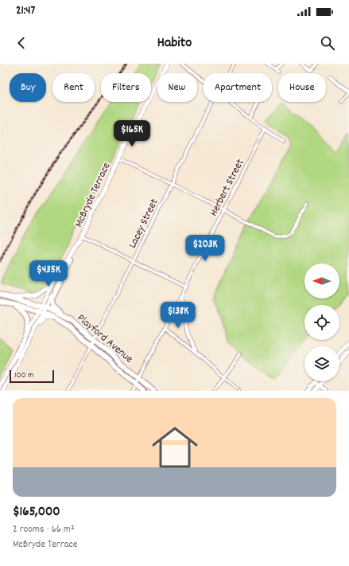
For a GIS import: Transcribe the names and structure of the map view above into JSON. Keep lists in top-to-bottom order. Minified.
{"streets":{"highway":["Playford Avenue"],"main road":["McBryde Terrace"],"street":["Herbert Street","Lacey Street"]},"crossings":[["Herbert Street","Playford Avenue"],["McBryde Terrace","Playford Avenue"],["Lacey Street","Playford Avenue"]],"scale_bar":"100 m","north":"left","page":{"status":"21:47","header":"Habito","chip":["Buy","Rent","Filters","New","Apartment","House"],"price":["$165K","$203K","$435K","$138K"],"scale":"100 m","list":[{"name":"$165,000","note":"2 rooms · 66 m² · McBryde Terrace"}]}}
